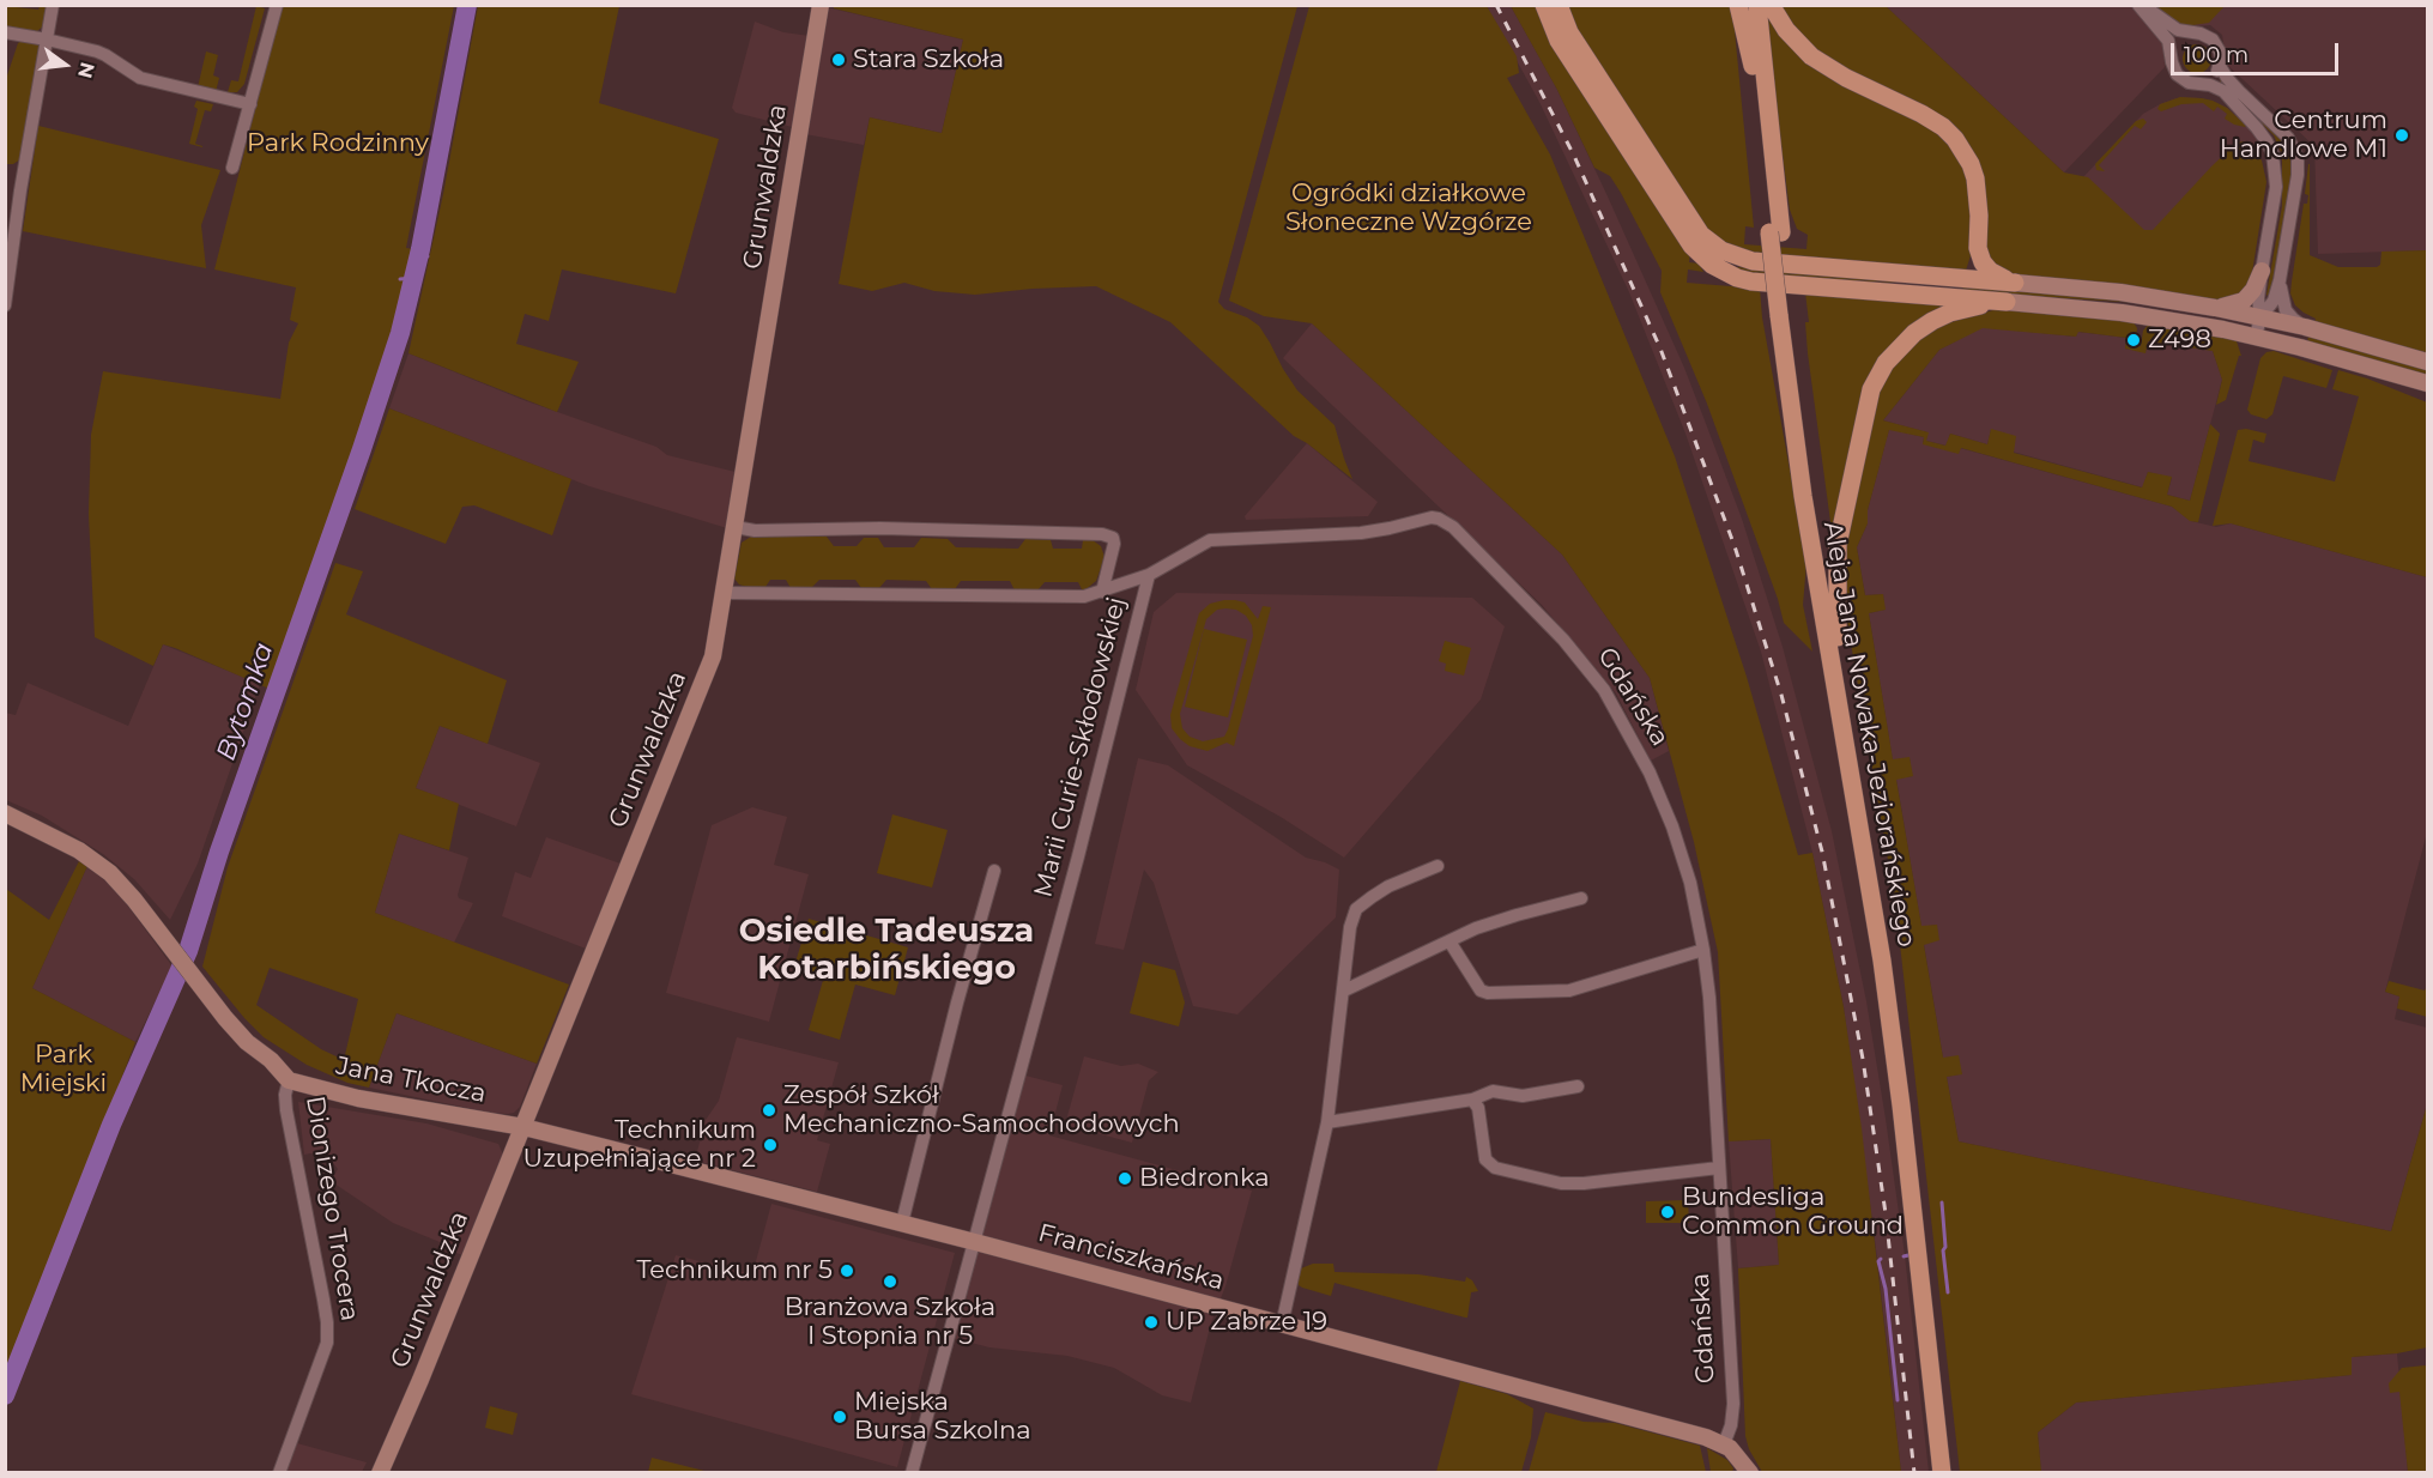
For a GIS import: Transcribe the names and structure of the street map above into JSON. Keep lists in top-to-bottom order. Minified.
{"streets":{"main road":["Aleja Jana Nowaka-Jeziorańskiego"],"street":["Grunwaldzka","Gdańska","Marii Curie-Skłodowskiej","Jana Tkocza","Dionizego Trocera","Franciszkańska"]},"crossings":[["Grunwaldzka","Jana Tkocza"],["Grunwaldzka","Franciszkańska"],["Gdańska","Marii Curie-Skłodowskiej"],["Gdańska","Franciszkańska"],["Marii Curie-Skłodowskiej","Franciszkańska"],["Jana Tkocza","Dionizego Trocera"],["Jana Tkocza","Franciszkańska"]],"districts":["Osiedle Tadeusza Kotarbińskiego"],"water":["Bytomka"],"parks":["Park Rodzinny","Ogródki działkowe Słoneczne Wzgórze","Park Miejski"],"places":["Stara Szkoła","Centrum Handlowe M1","Z498","Zespół Szkół Mechaniczno-Samochodowych","Technikum Uzupełniające nr 2","Biedronka","Bundesliga Common Ground","Technikum nr 5","Branżowa Szkoła I Stopnia nr 5","UP Zabrze 19","Miejska Bursa Szkolna"],"scale_bar":"100 m","north":"right"}
